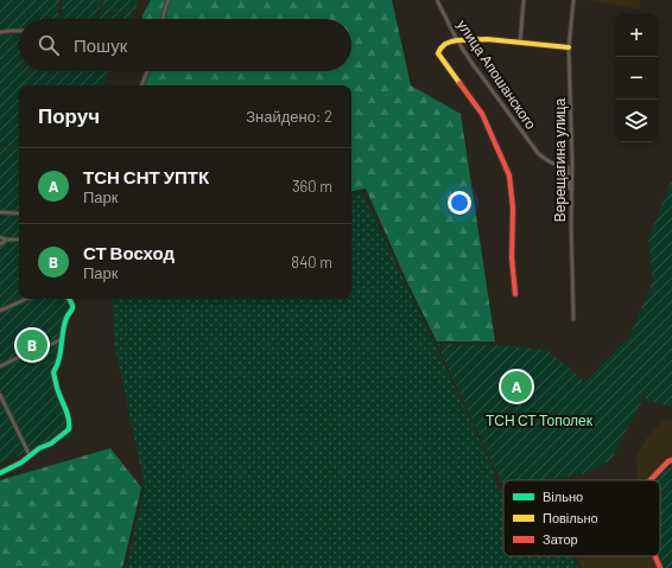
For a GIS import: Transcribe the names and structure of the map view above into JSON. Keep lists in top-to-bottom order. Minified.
{"streets":{"street":["улица Апошанского","Верещагина улица"]},"crossings":[["улица Апошанского","Верещагина улица"]],"parks":["ТСН СТ Тополек"],"legend":["Вільно","Повільно","Затор"],"page":{"map_buttons":["+","−"],"search":"Пошук","heading":["Поруч","Знайдено: 2"],"list":[{"mark":"A","name":"ТСН СНТ УПТК","note":"Парк","value":"360 m"},{"mark":"B","name":"СТ Восход","note":"Парк","value":"840 m"}],"pins":["B","A"]}}
